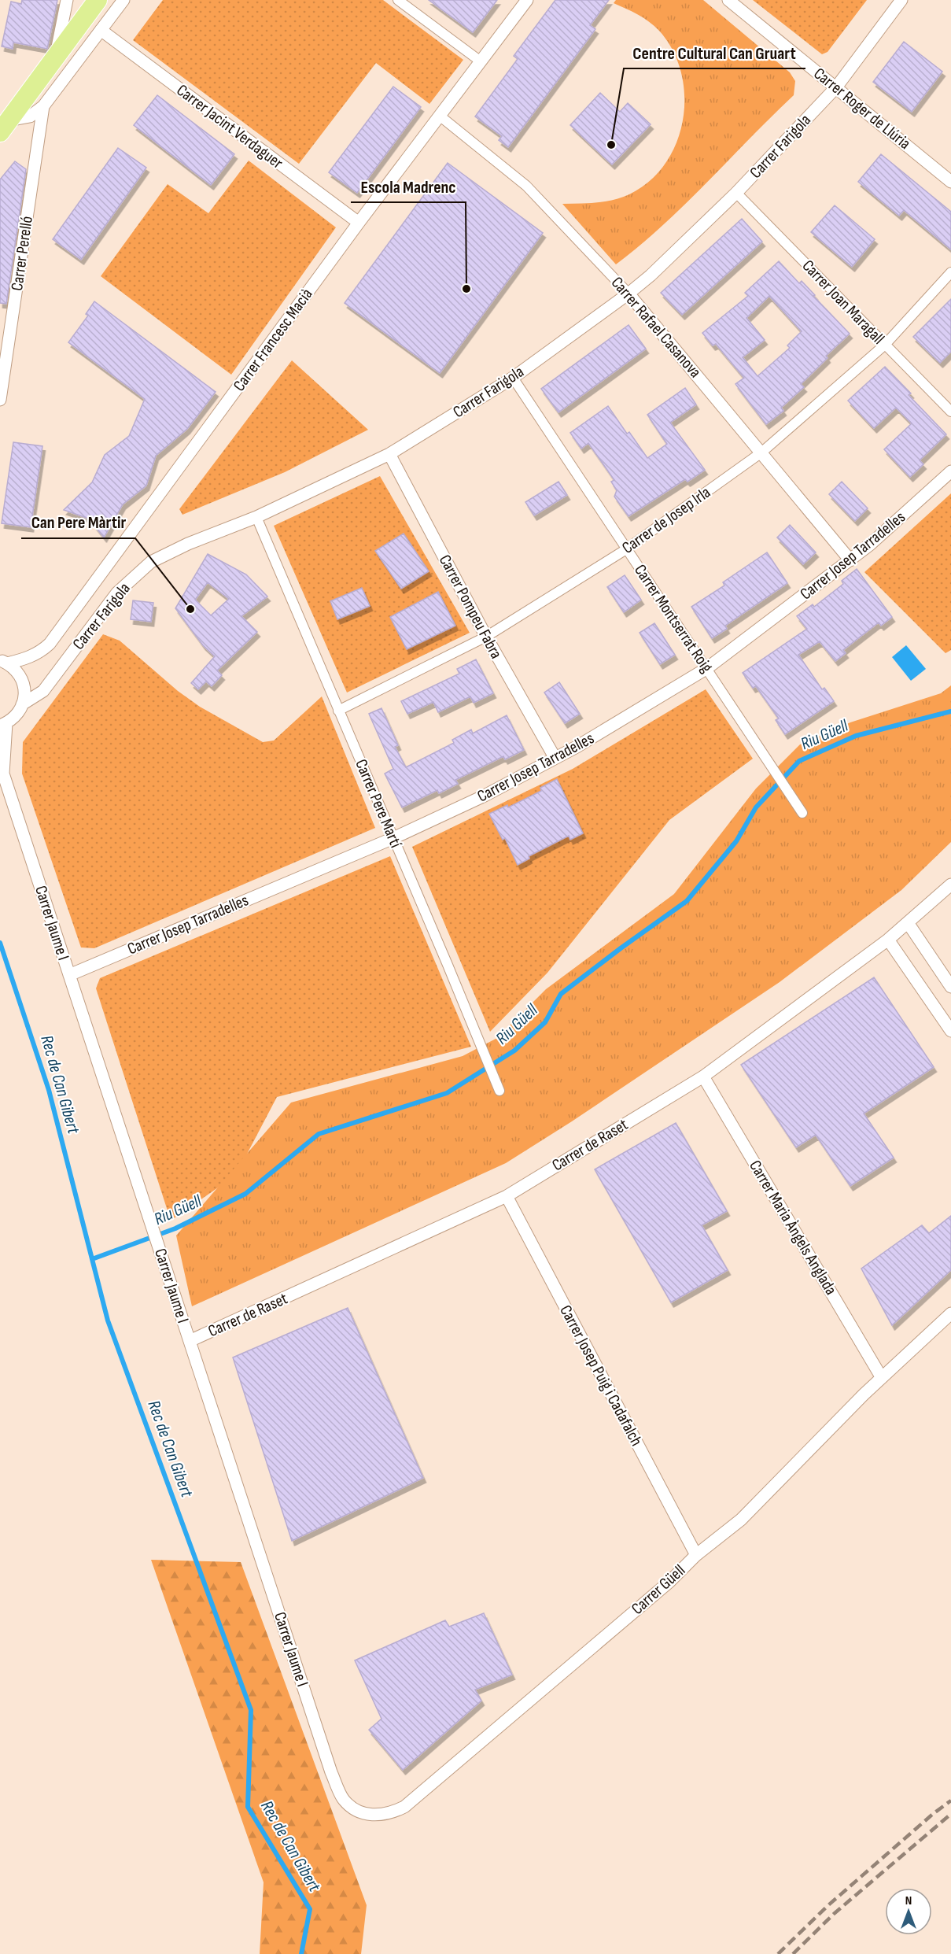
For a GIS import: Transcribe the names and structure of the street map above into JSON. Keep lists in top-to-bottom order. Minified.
{"streets":{"street":["Carrer Roger de Llúria","Carrer Jacint Verdaguer","Carrer Farigola","Carrer Perelló","Carrer Joan Maragall","Carrer Rafael Casanova","Carrer Francesc Macià","Carrer de Josep Irla","Carrer Josep Tarradelles","Carrer Pompeu Fabra","Carrer Montserrat Roig","Carrer Pere Martí","Carrer Jaume I","Carrer de Raset","Carrer Maria Àngels Anglada","Carrer Josep Puig i Cadafalch","Carrer Güell"]},"crossings":[["Carrer Roger de Llúria","Carrer Farigola"],["Carrer Jacint Verdaguer","Carrer Francesc Macià"],["Carrer Farigola","Carrer Joan Maragall"],["Carrer Farigola","Carrer Rafael Casanova"],["Carrer Farigola","Carrer Pompeu Fabra"],["Carrer Farigola","Carrer Montserrat Roig"],["Carrer Farigola","Carrer Pere Martí"],["Carrer Farigola","Carrer Jaume I"],["Carrer Joan Maragall","Carrer de Josep Irla"],["Carrer Rafael Casanova","Carrer Francesc Macià"],["Carrer Rafael Casanova","Carrer de Josep Irla"],["Carrer Rafael Casanova","Carrer Josep Tarradelles"],["Carrer de Josep Irla","Carrer Pompeu Fabra"],["Carrer de Josep Irla","Carrer Montserrat Roig"],["Carrer de Josep Irla","Carrer Pere Martí"],["Carrer Josep Tarradelles","Carrer Pompeu Fabra"],["Carrer Josep Tarradelles","Carrer Montserrat Roig"],["Carrer Josep Tarradelles","Carrer Pere Martí"],["Carrer Josep Tarradelles","Carrer Jaume I"],["Carrer Jaume I","Carrer de Raset"],["Carrer Jaume I","Carrer Güell"],["Carrer de Raset","Carrer Maria Àngels Anglada"],["Carrer de Raset","Carrer Josep Puig i Cadafalch"],["Carrer Maria Àngels Anglada","Carrer Güell"],["Carrer Josep Puig i Cadafalch","Carrer Güell"]],"water":["Riu Güell","Rec de Can Gibert"],"places":["Centre Cultural Can Gruart","Escola Madrenc","Can Pere Màrtir"],"north":"top"}
